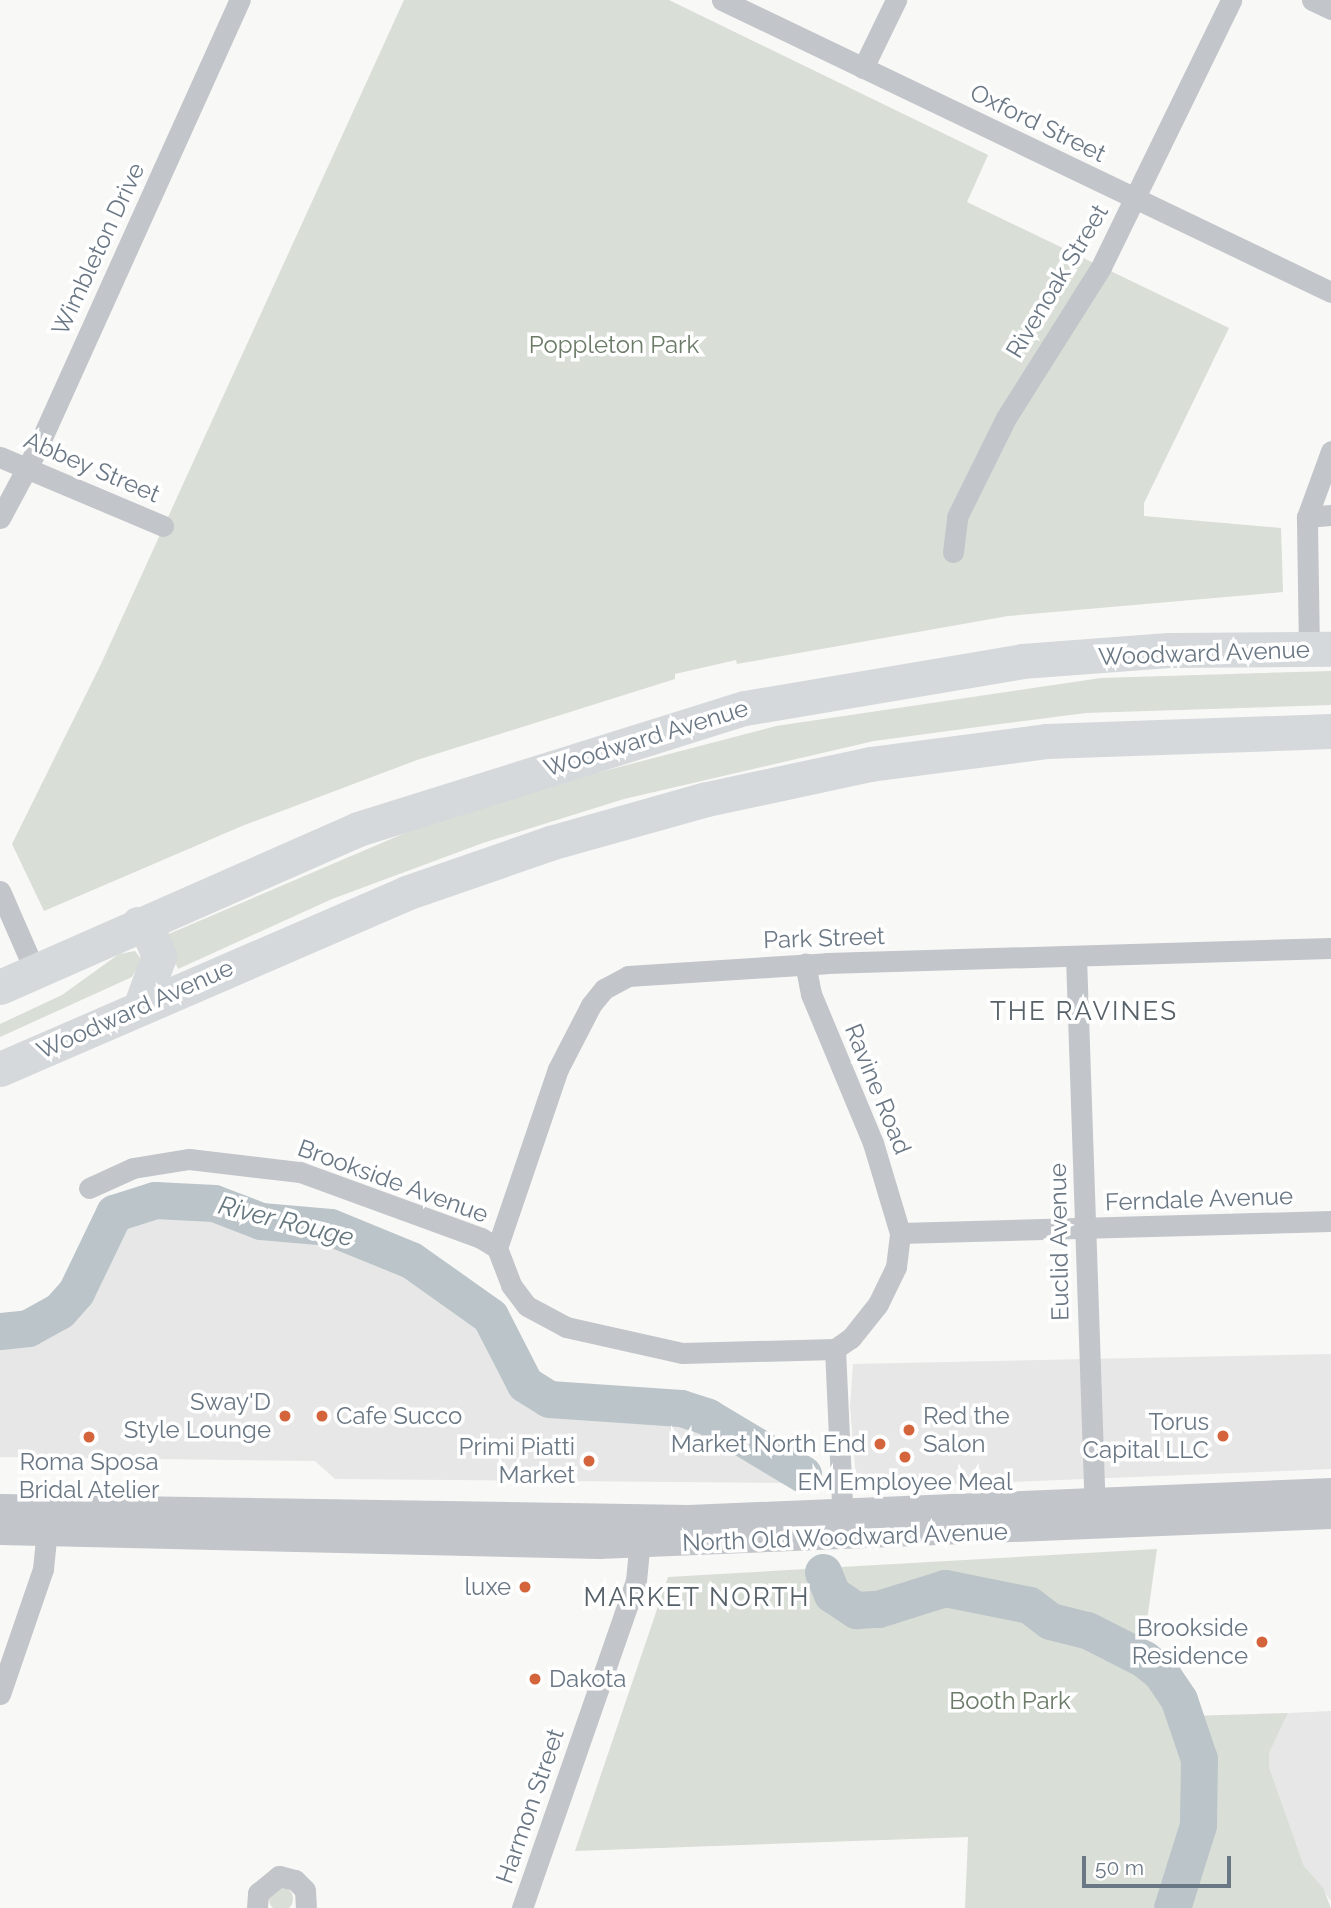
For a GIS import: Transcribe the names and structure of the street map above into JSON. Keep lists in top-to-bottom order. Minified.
{"streets":{"main road":["Woodward Avenue"],"street":["Oxford Street","Wimbleton Drive","Rivenoak Street","Abbey Street","Park Street","Ravine Road","Brookside Avenue","Ferndale Avenue","Euclid Avenue","North Old Woodward Avenue","Harmon Street"]},"crossings":[["Oxford Street","Rivenoak Street"],["Wimbleton Drive","Abbey Street"],["Park Street","Ravine Road"],["Park Street","Brookside Avenue"],["Park Street","Euclid Avenue"],["Ravine Road","Ferndale Avenue"],["Ferndale Avenue","Euclid Avenue"],["Euclid Avenue","North Old Woodward Avenue"],["North Old Woodward Avenue","Harmon Street"]],"districts":["THE RAVINES","MARKET NORTH"],"water":["River Rouge"],"parks":["Poppleton Park","Booth Park"],"places":["Sway'D Style Lounge","Cafe Succo","Red the Salon","Torus Capital LLC","Roma Sposa Bridal Atelier","Market North End","EM Employee Meal","Primi Piatti Market","luxe","Brookside Residence","Dakota"],"scale_bar":"50 m"}
